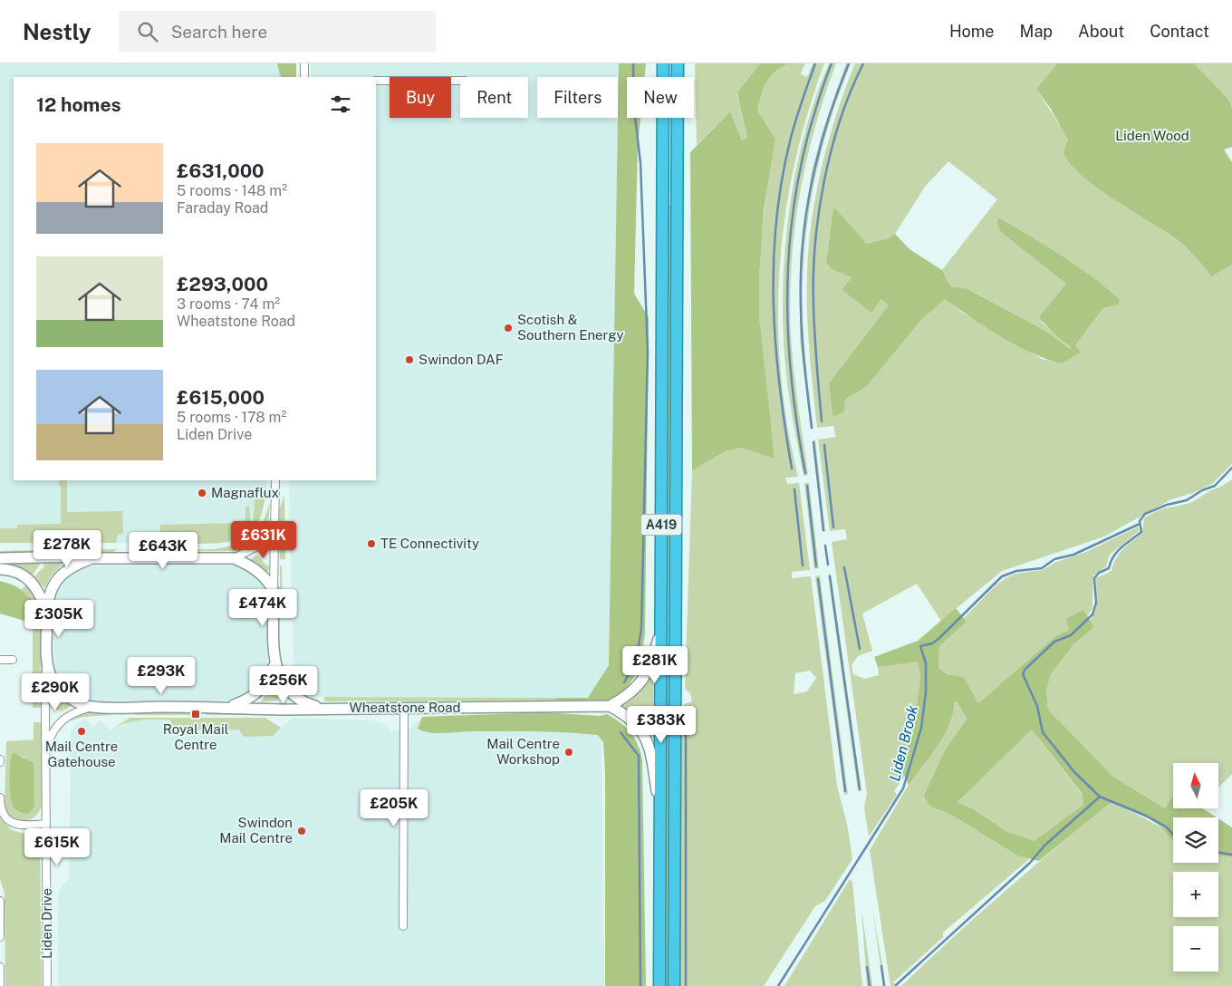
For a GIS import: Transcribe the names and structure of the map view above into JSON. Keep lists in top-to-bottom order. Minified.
{"streets":{"highway":["A419"],"main road":["Wheatstone Road","Liden Drive"]},"crossings":[["Wheatstone Road","Liden Drive"]],"water":["Liden Brook"],"parks":["Liden Wood"],"places":{"other":["Scotish & Southern Energy","Swindon DAF","Magnaflux","TE Connectivity","Mail Centre Gatehouse","Mail Centre Workshop","Swindon Mail Centre"],"transit":["Royal Mail Centre"]},"north":"top","page":{"header":"Nestly","search":"Search here","nav":["Home","Map","About","Contact"],"chip":["Buy","Rent","Filters","New"],"heading":"12 homes","list":[{"name":"£631,000","note":"5 rooms · 148 m² · Faraday Road"},{"name":"£293,000","note":"3 rooms · 74 m² · Wheatstone Road"},{"name":"£615,000","note":"5 rooms · 178 m² · Liden Drive"}],"price":["£631K","£278K","£643K","£474K","£305K","£281K","£293K","£256K","£290K","£383K","£205K","£615K"],"map_buttons":["+","−"]}}
